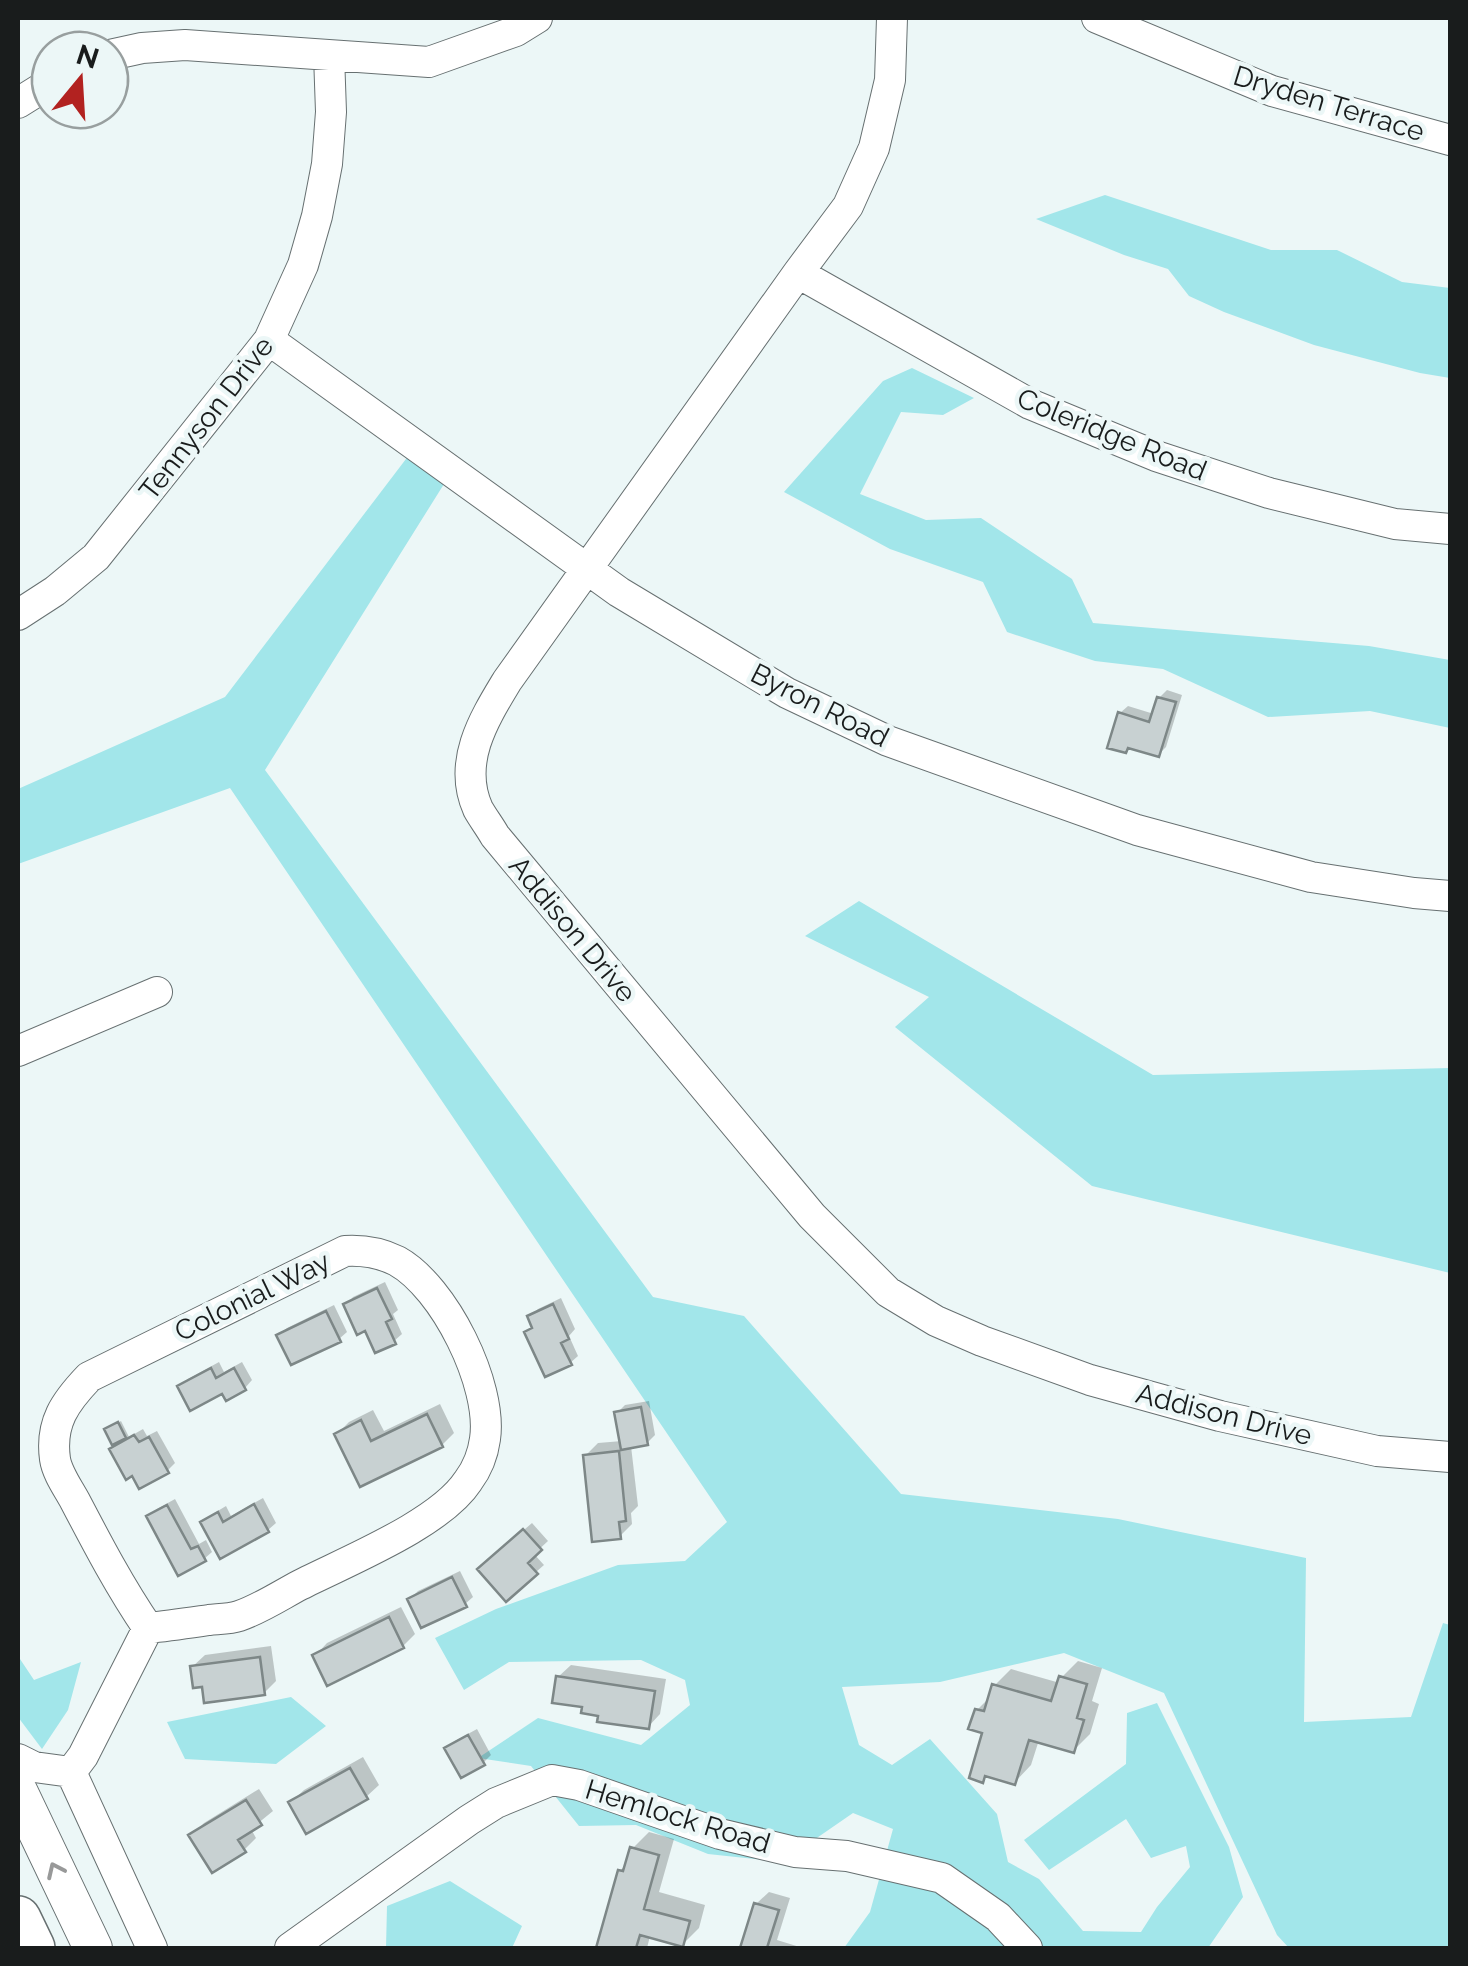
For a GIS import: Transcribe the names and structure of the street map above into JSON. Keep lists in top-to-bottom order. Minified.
{"streets":{"street":["Dryden Terrace","Tennyson Drive","Coleridge Road","Byron Road","Addison Drive","Colonial Way","Hemlock Road"]},"crossings":[["Tennyson Drive","Byron Road"],["Coleridge Road","Addison Drive"],["Byron Road","Addison Drive"]],"north":"top"}
